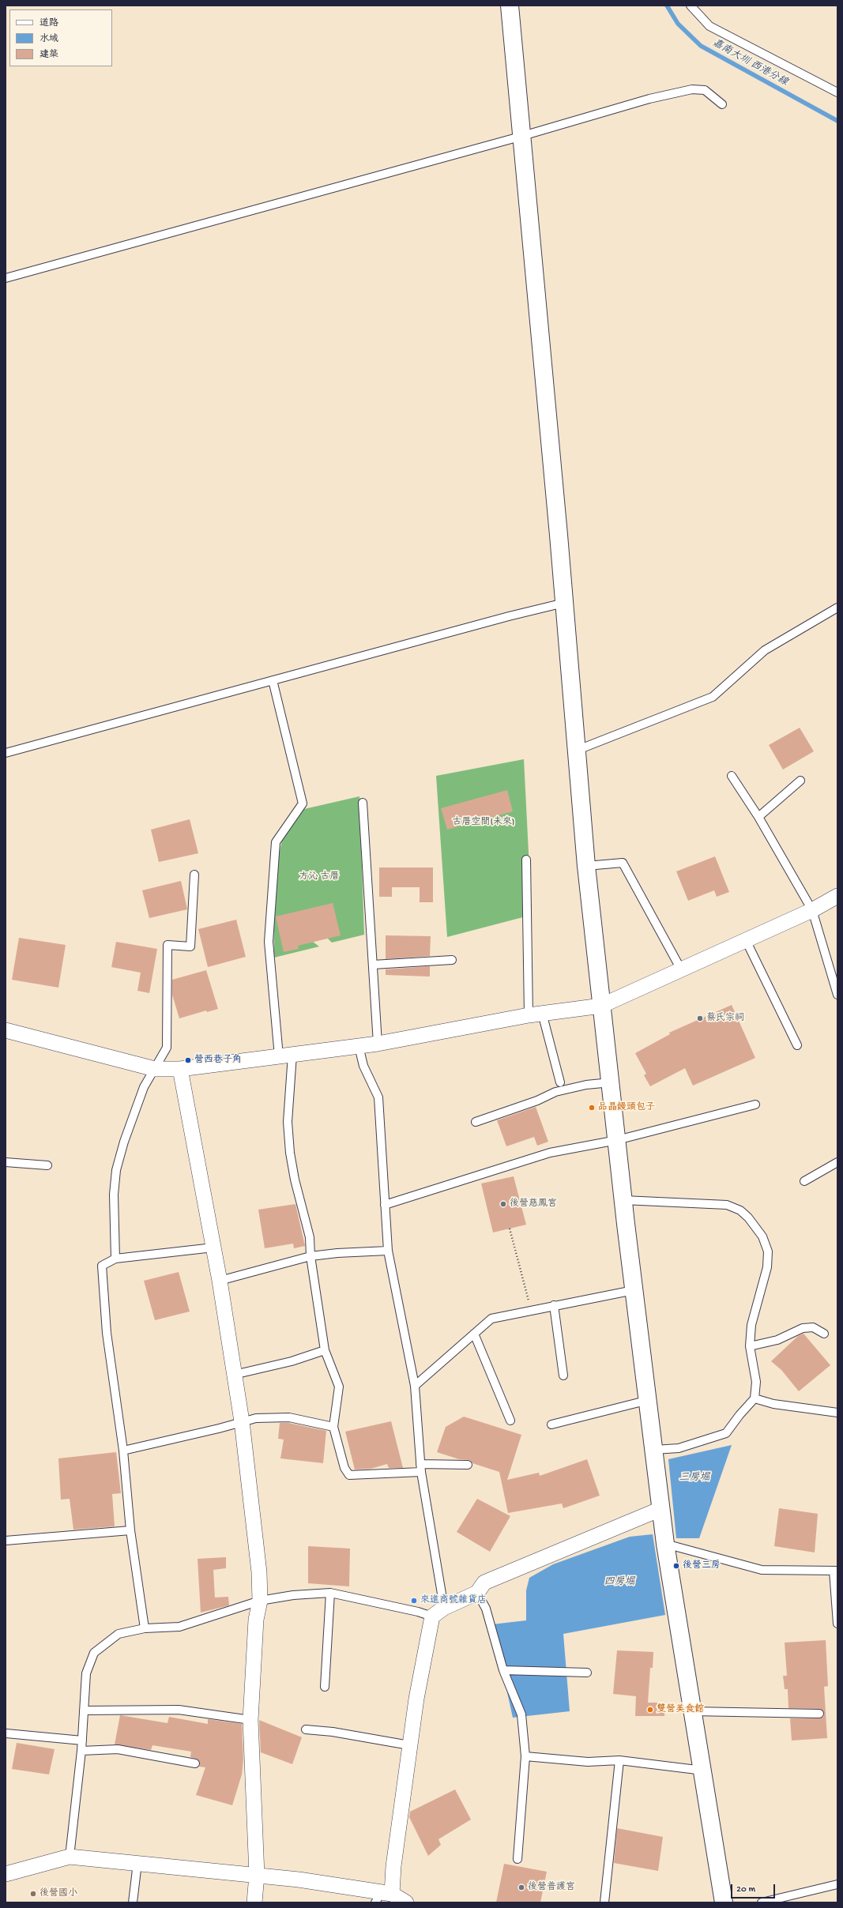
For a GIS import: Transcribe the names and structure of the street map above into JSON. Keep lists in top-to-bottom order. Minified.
{"water":["嘉南大圳 西港分線","三房堀","四房堀"],"parks":["古厝空間(未來)","方沁 古厝"],"places":["蔡氏宗祠","營西巷子角","品晶饅頭包子","後營慈鳳宮","後營三房","來進商號雜貨店","雙營美食館","後營普護宮","後營國小"],"legend":["道路","水域","建築"],"scale_bar":"20 m"}
